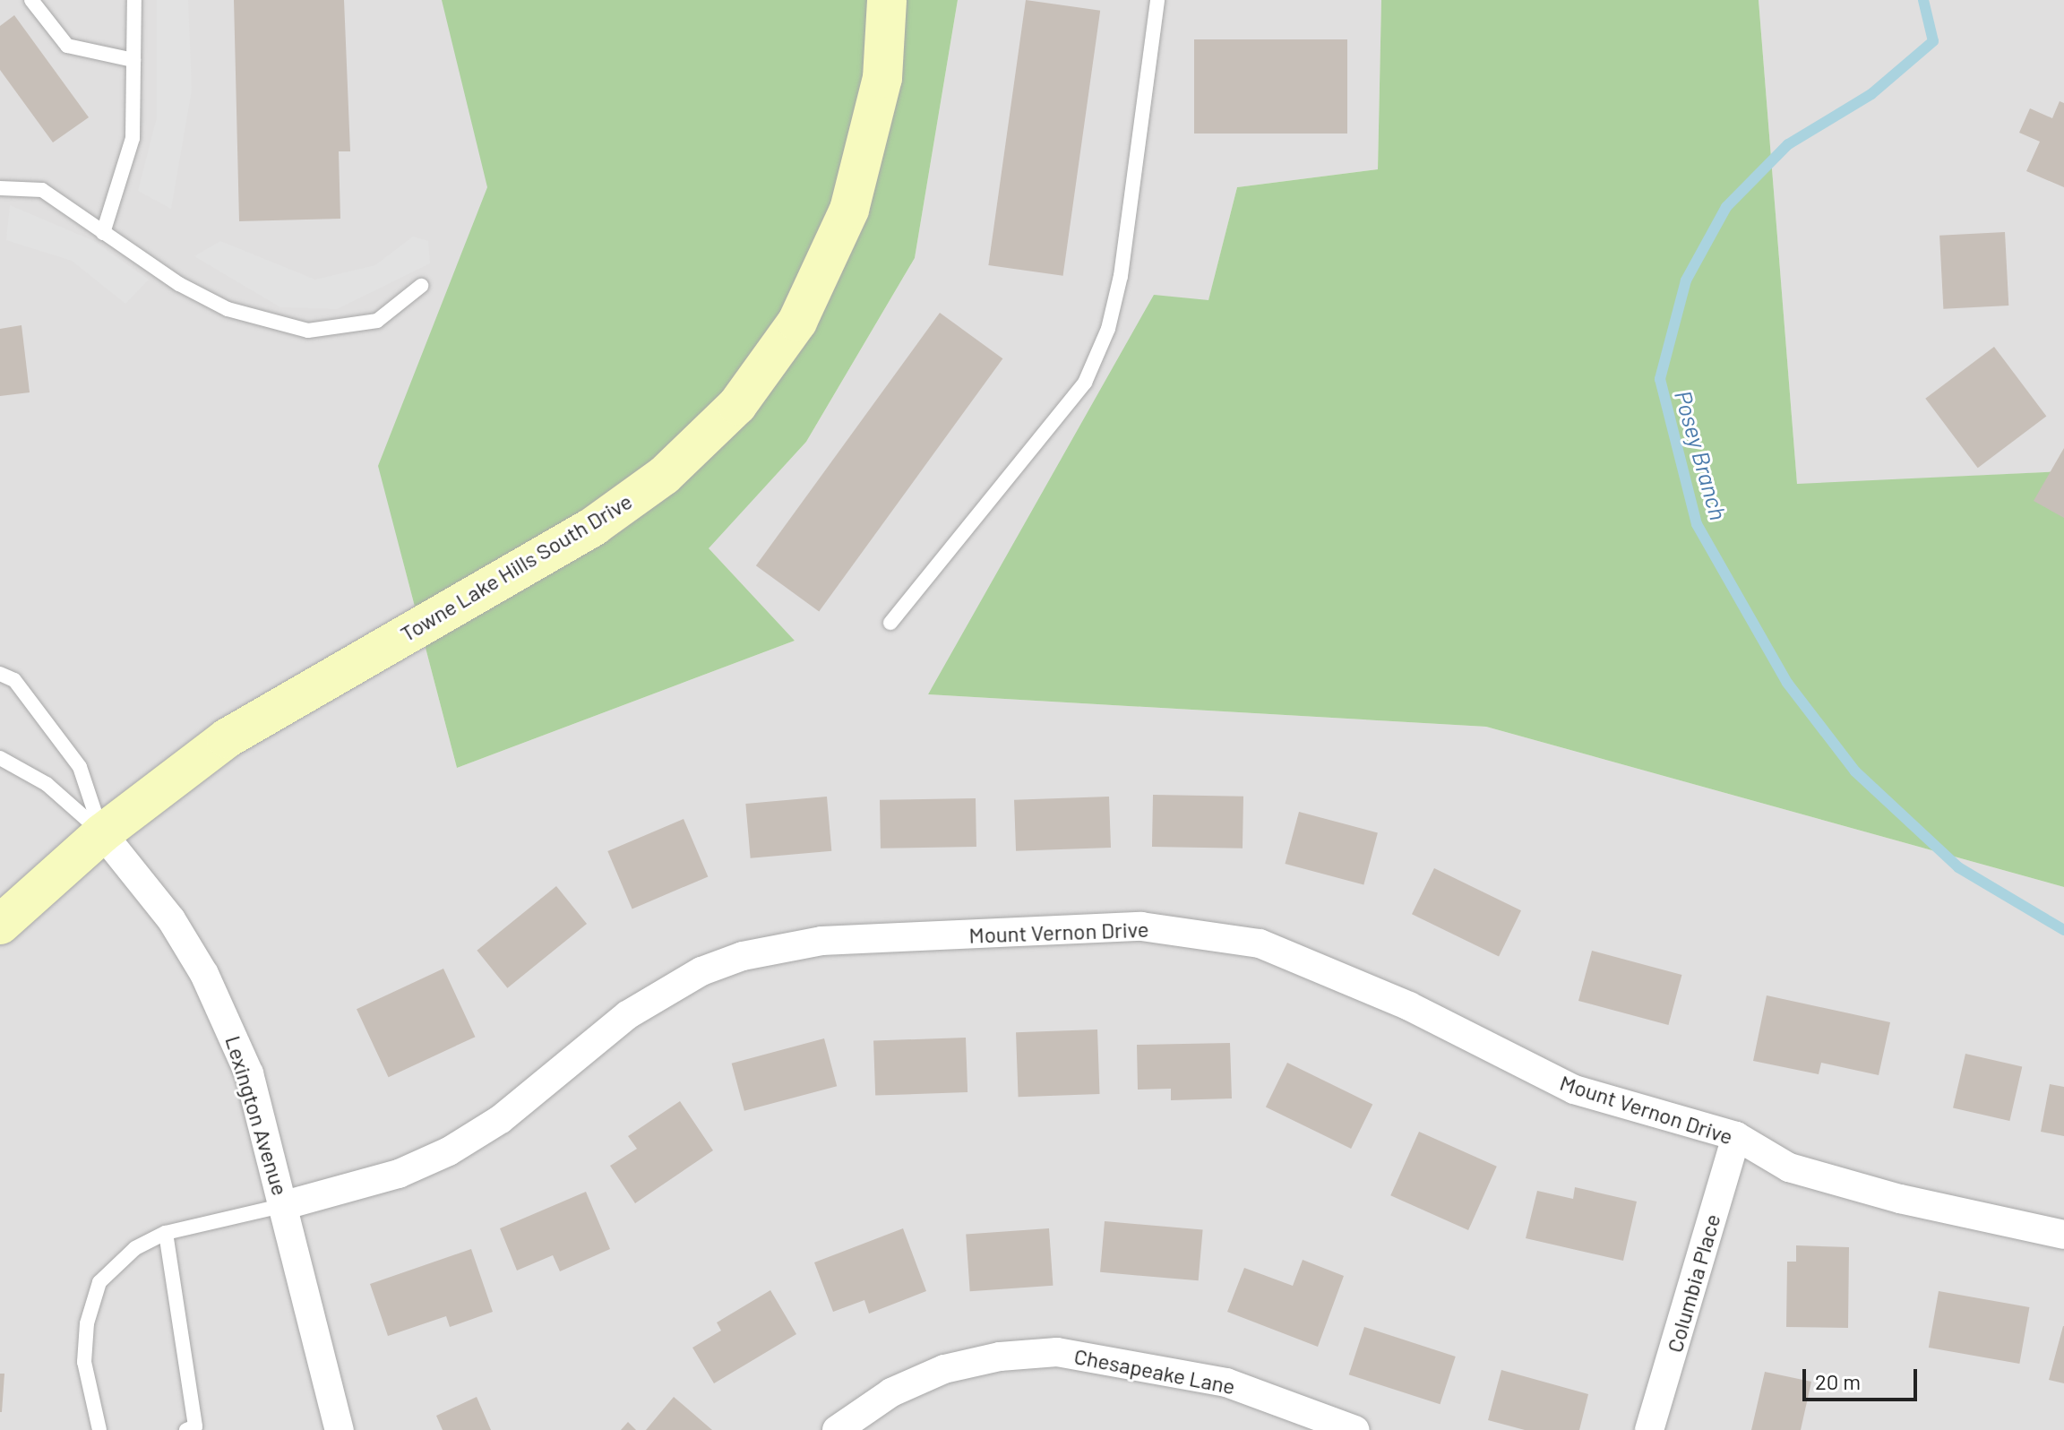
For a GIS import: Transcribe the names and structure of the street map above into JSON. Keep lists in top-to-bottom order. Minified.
{"streets":{"street":["Towne Lake Hills South Drive","Mount Vernon Drive","Lexington Avenue","Columbia Place","Chesapeake Lane"]},"crossings":[["Towne Lake Hills South Drive","Lexington Avenue"],["Mount Vernon Drive","Lexington Avenue"],["Mount Vernon Drive","Columbia Place"]],"water":["Posey Branch"],"scale_bar":"20 m"}
